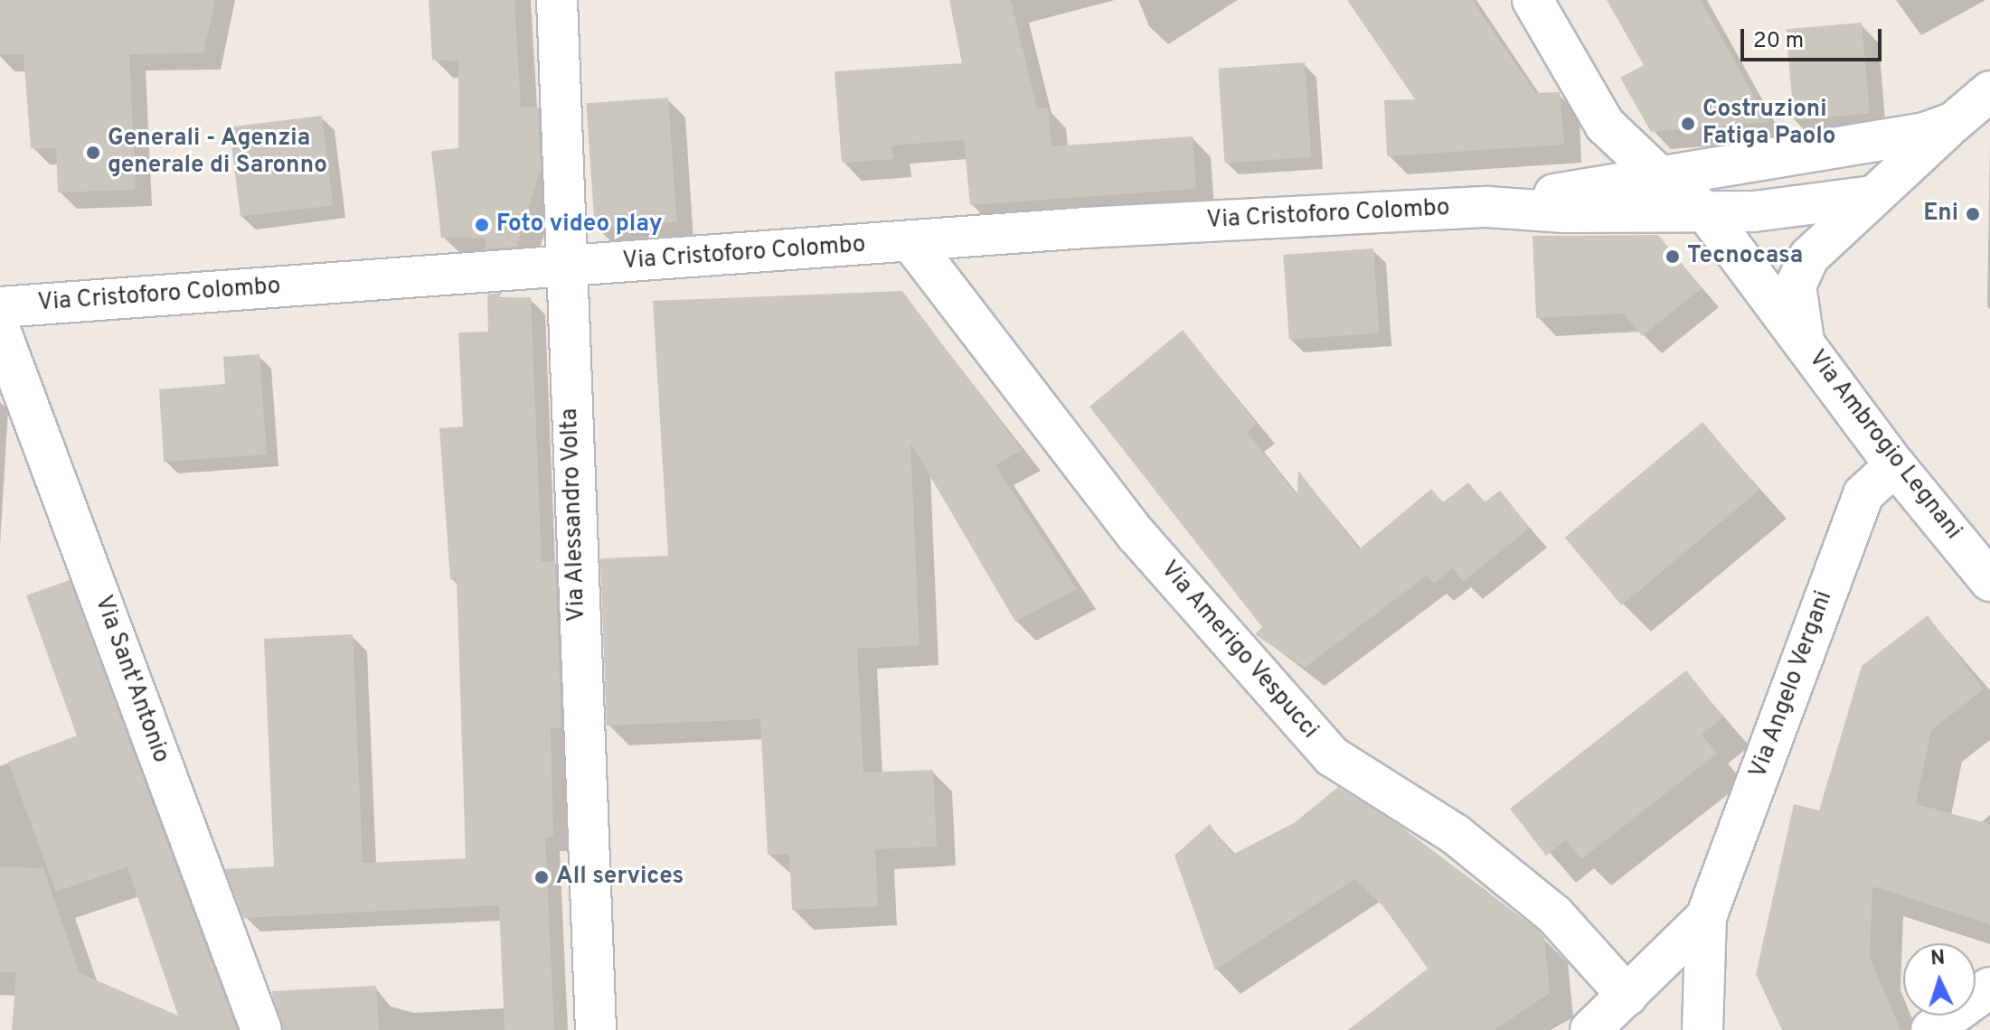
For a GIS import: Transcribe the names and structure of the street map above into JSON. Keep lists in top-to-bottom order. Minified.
{"streets":{"street":["Via Cristoforo Colombo","Via Ambrogio Legnani","Via Alessandro Volta","Via Amerigo Vespucci","Via Sant'Antonio","Via Angelo Vergani"]},"crossings":[["Via Cristoforo Colombo","Via Ambrogio Legnani"],["Via Cristoforo Colombo","Via Alessandro Volta"],["Via Cristoforo Colombo","Via Amerigo Vespucci"],["Via Ambrogio Legnani","Via Angelo Vergani"]],"places":["Costruzioni Fatiga Paolo","Generali - Agenzia generale di Saronno","Eni","Foto video play","Tecnocasa","All services"],"scale_bar":"20 m","north":"top"}
